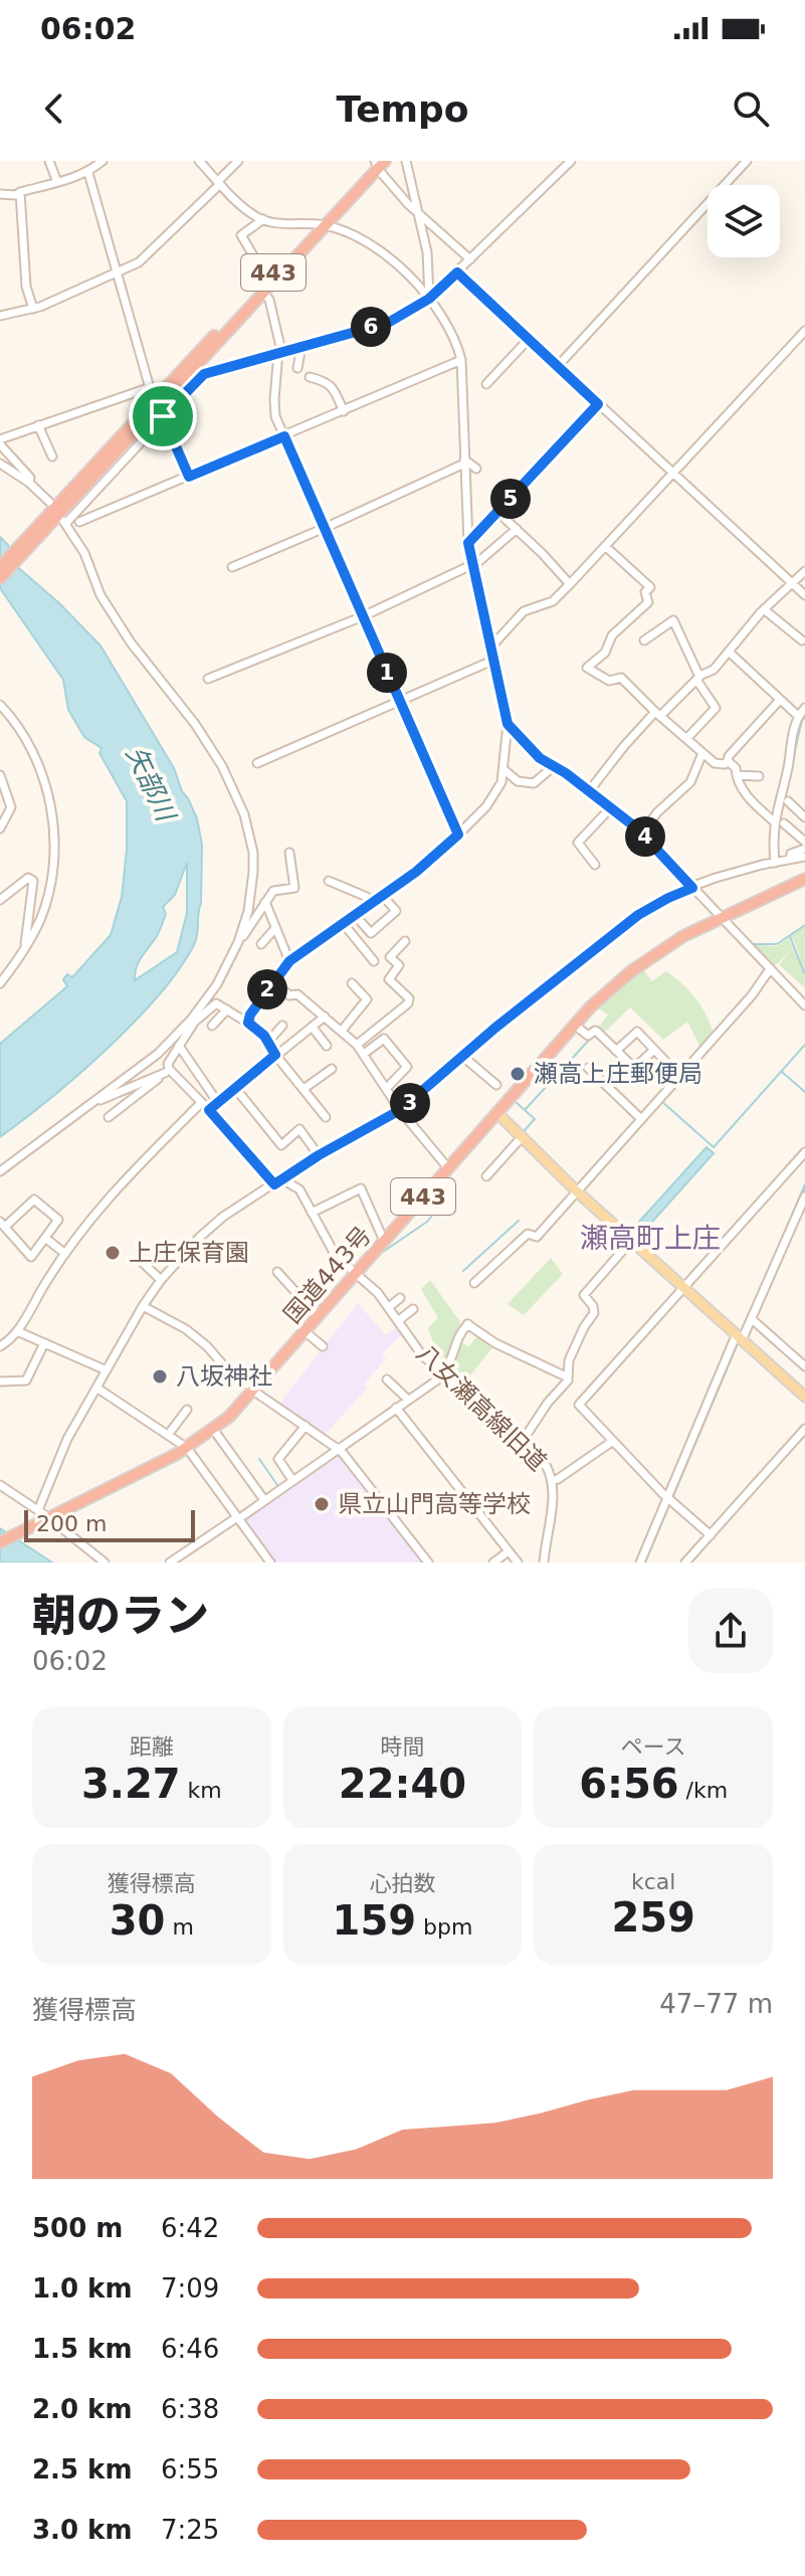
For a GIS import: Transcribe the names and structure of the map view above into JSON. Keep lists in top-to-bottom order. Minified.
{"streets":{"highway":["443","国道443号"],"street":["八女瀬高線旧道"]},"crossings":[["国道443号","八女瀬高線旧道"]],"districts":["瀬高町上庄"],"water":["矢部川"],"places":["瀬高上庄郵便局","上庄保育園","八坂神社","県立山門高等学校"],"scale_bar":"200 m","page":{"status":"06:02","header":"Tempo","pins":["6","5","1","4","2","3"],"scale":"200 m","heading":["朝のラン","06:02"],"stats":[["距離","3.27 km"],["時間","22:40"],["ペース","6:56 /km"],["獲得標高","30 m"],["心拍数","159 bpm"],["kcal","259"]],"chart":["獲得標高","47–77 m"],"list":[{"name":"500 m","note":"6:42"},{"name":"1.0 km","note":"7:09"},{"name":"1.5 km","note":"6:46"},{"name":"2.0 km","note":"6:38"},{"name":"2.5 km","note":"6:55"},{"name":"3.0 km","note":"7:25"}]}}
